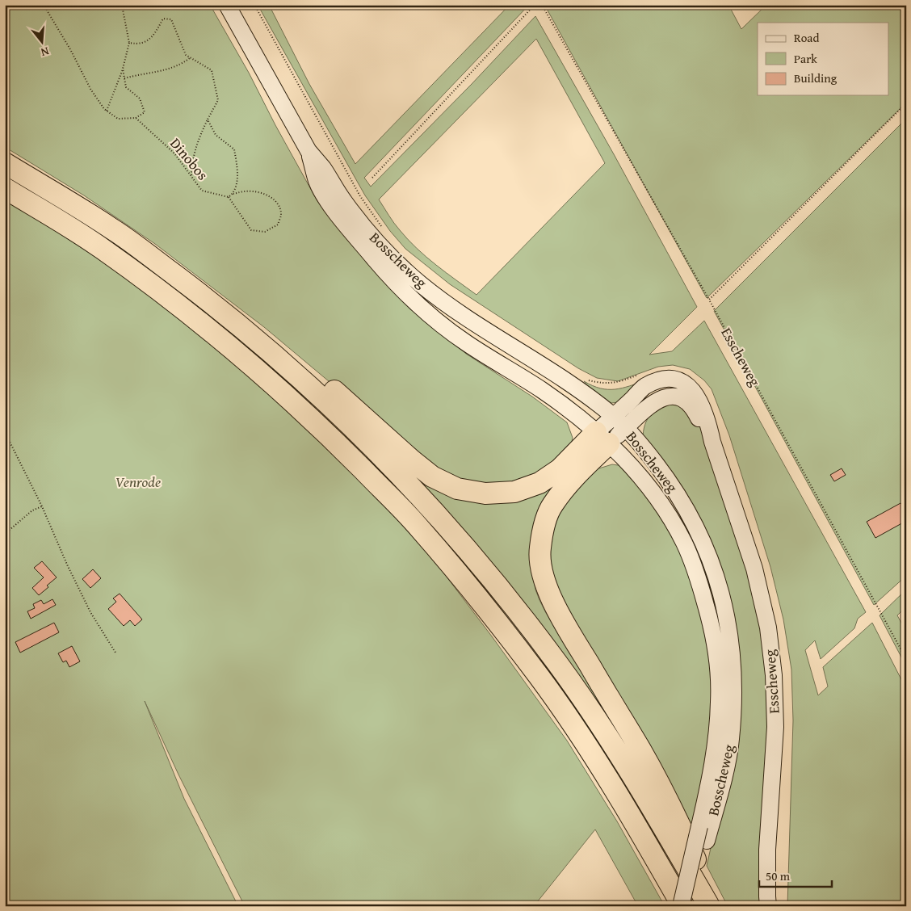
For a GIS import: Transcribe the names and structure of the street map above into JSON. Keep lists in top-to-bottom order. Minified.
{"streets":{"main road":["Bosscheweg","Esscheweg"],"path":["Dinobos"]},"crossings":[["Bosscheweg","Esscheweg"]],"parks":["Venrode"],"legend":["Road","Park","Building"],"scale_bar":"50 m","north":"bottom"}
